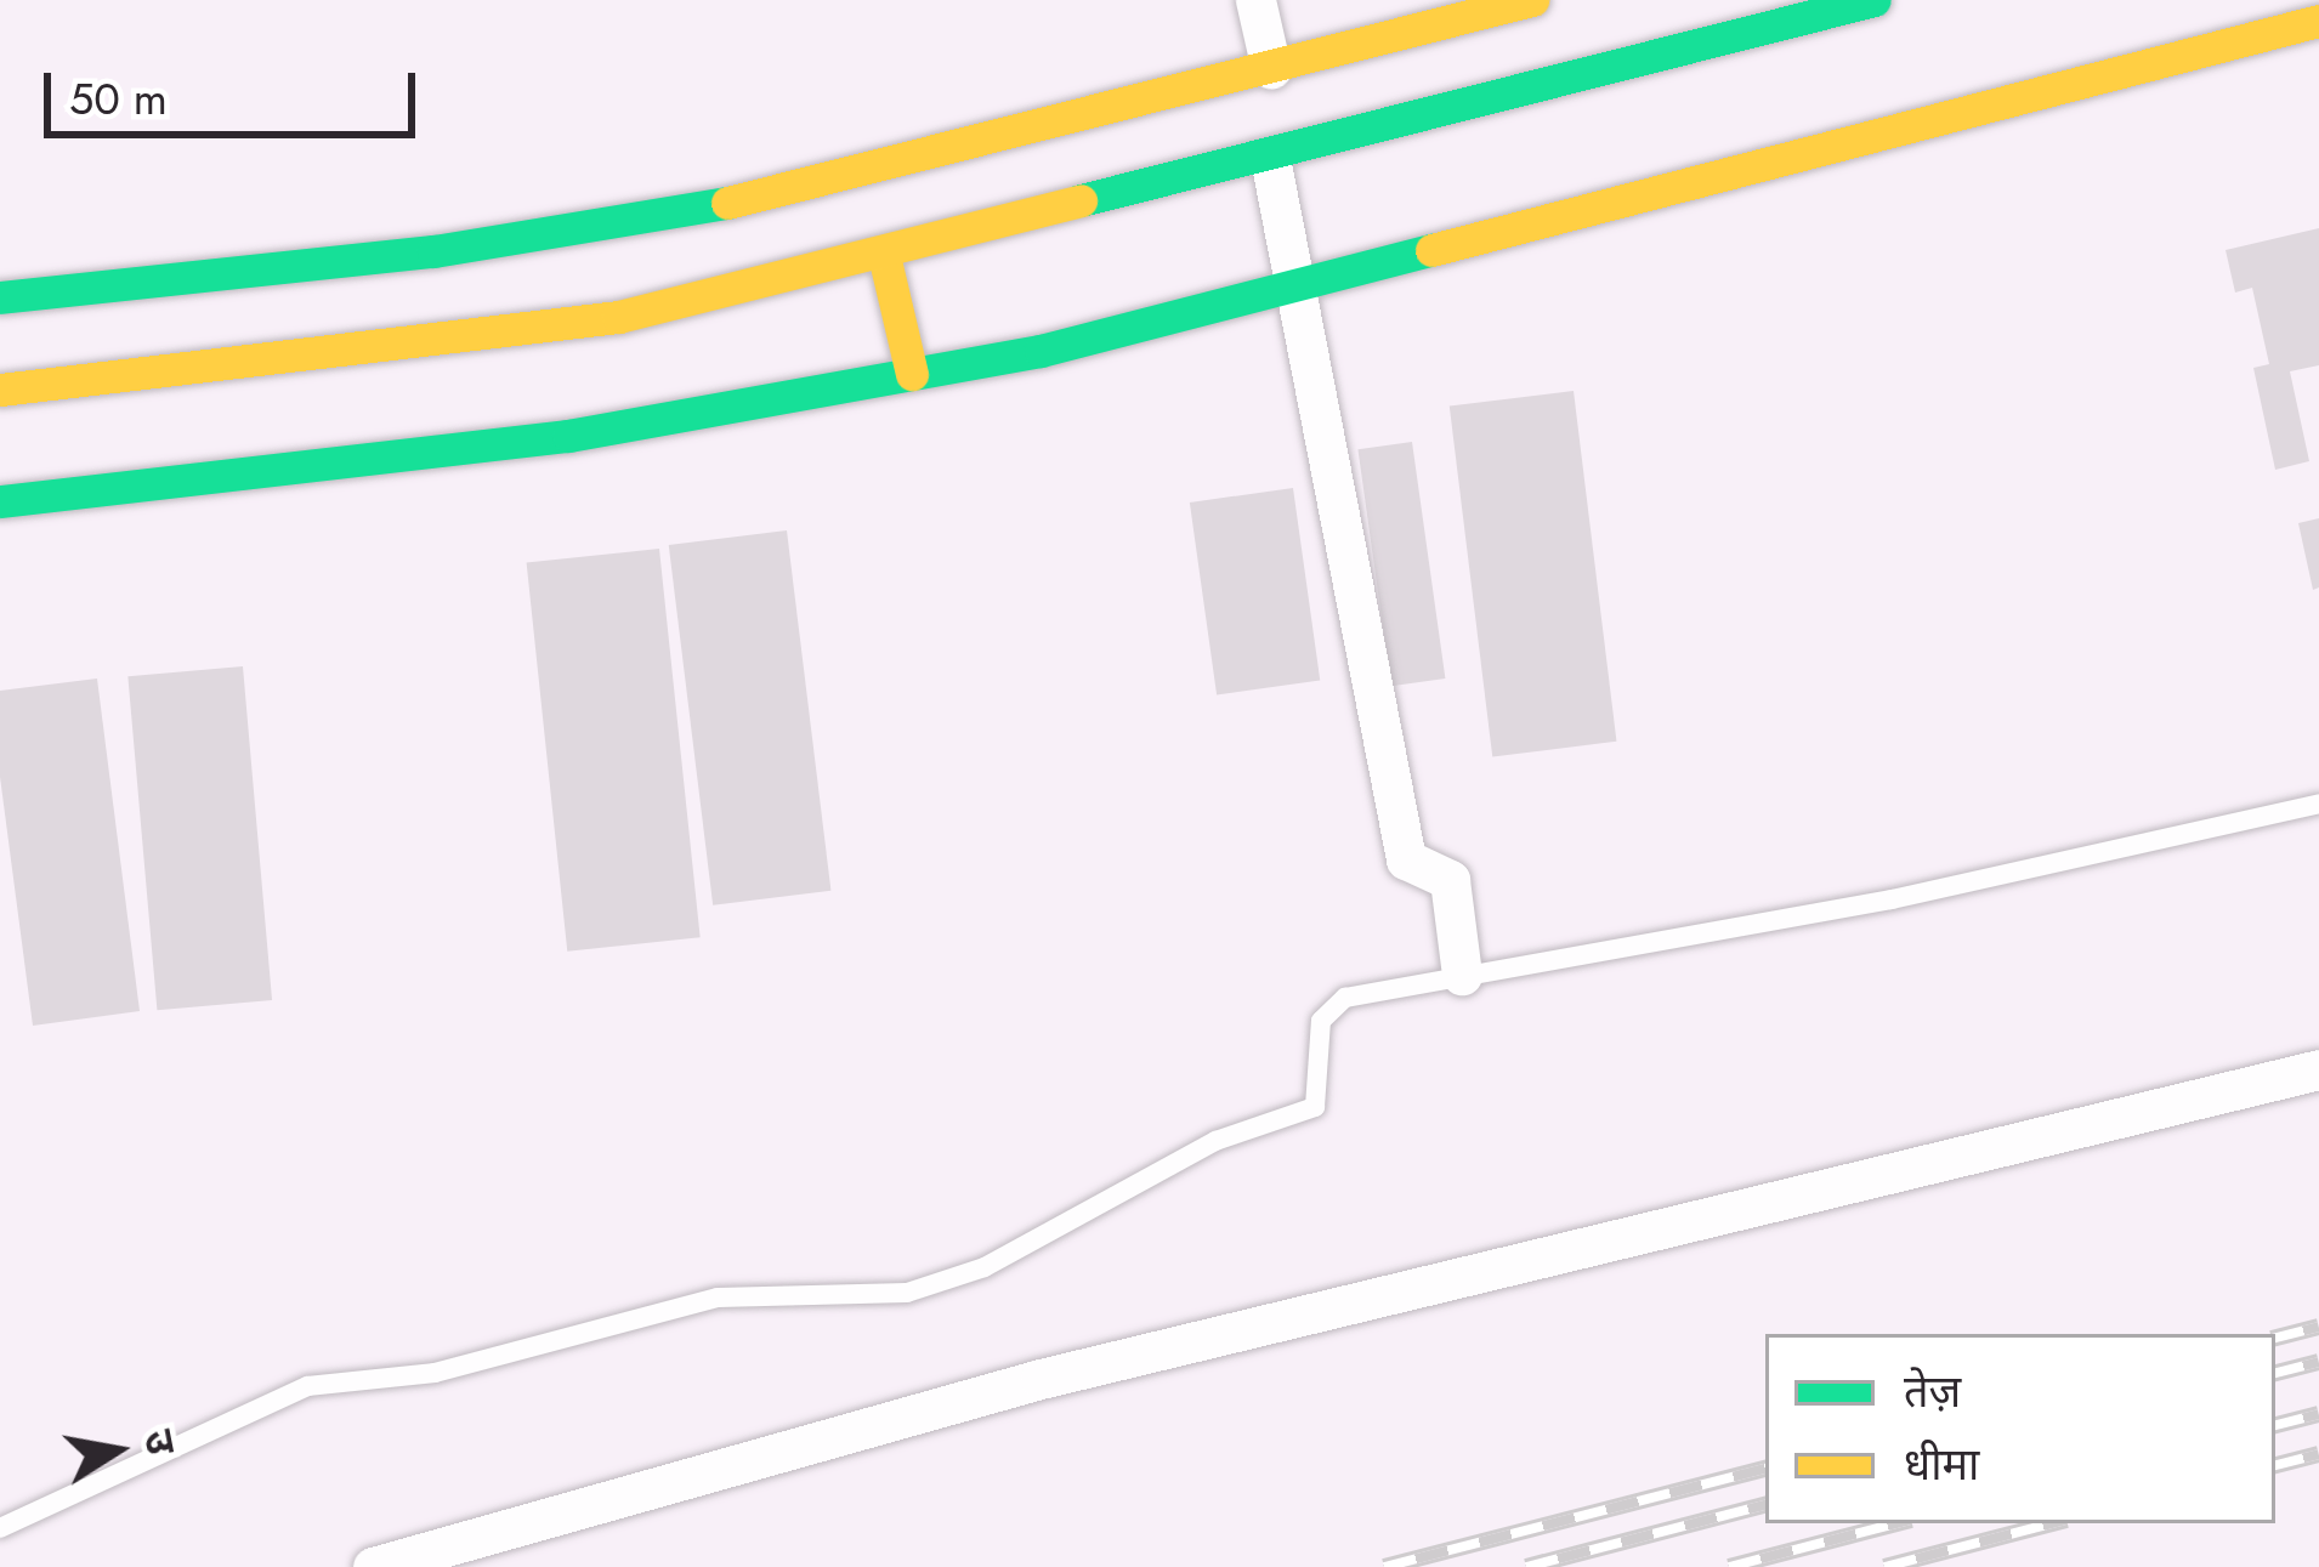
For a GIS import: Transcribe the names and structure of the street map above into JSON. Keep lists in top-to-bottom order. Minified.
{"legend":["तेज़","धीमा"],"scale_bar":"50 m","north":"right"}
